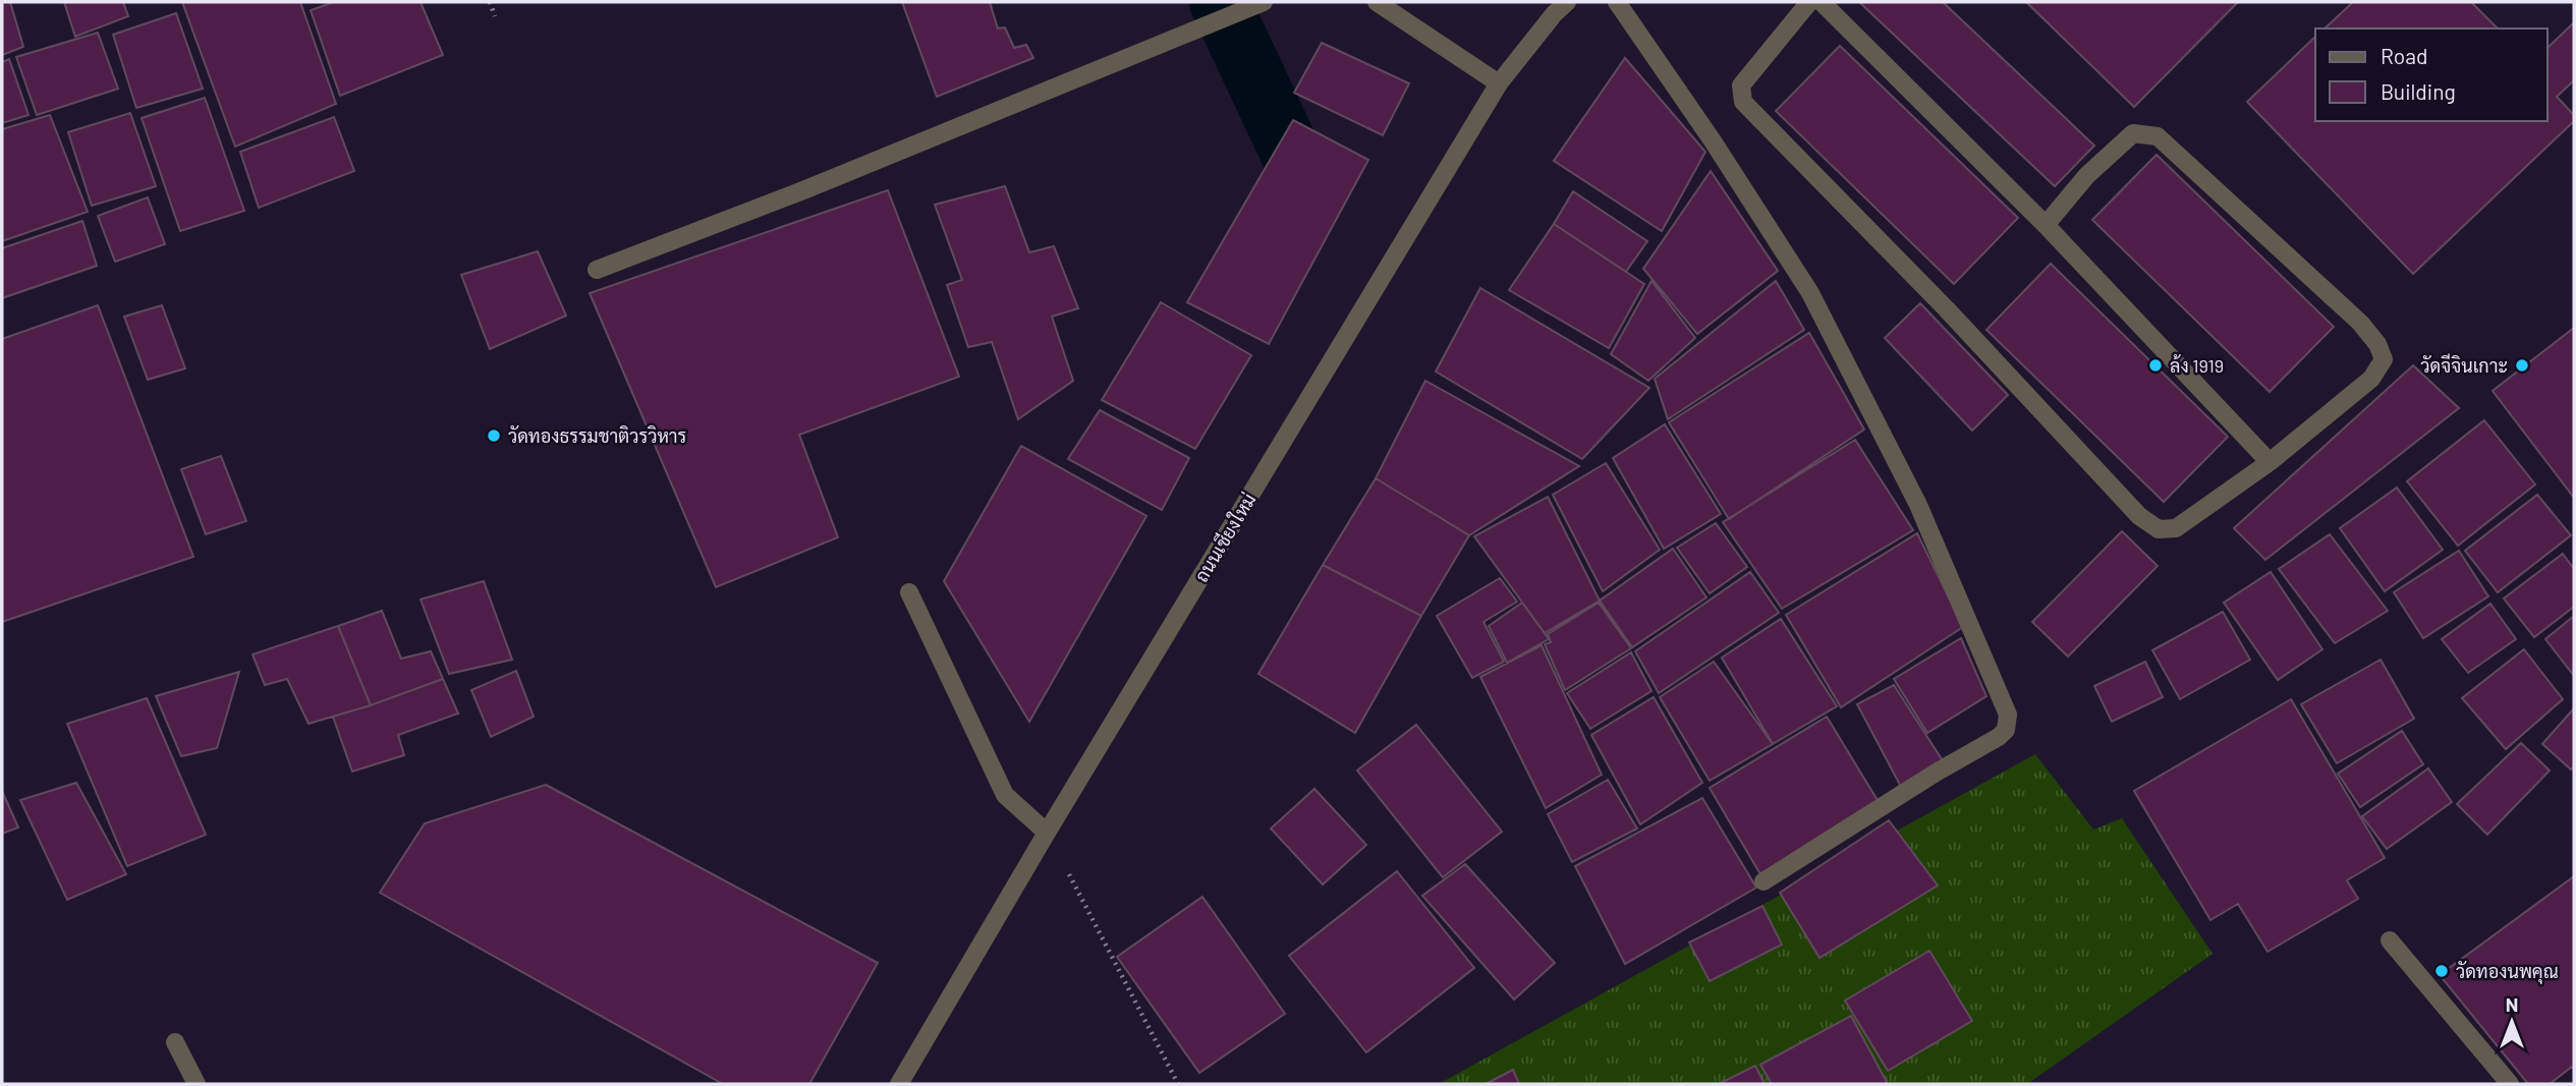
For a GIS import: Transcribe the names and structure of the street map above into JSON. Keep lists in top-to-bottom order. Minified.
{"streets":{"street":["ถนนเชียงใหม่"]},"places":["ล้ง 1919","วัดจีจินเกาะ","วัดทองธรรมชาติวรวิหาร","วัดทองนพคุณ"],"legend":["Road","Building"],"north":"top"}
